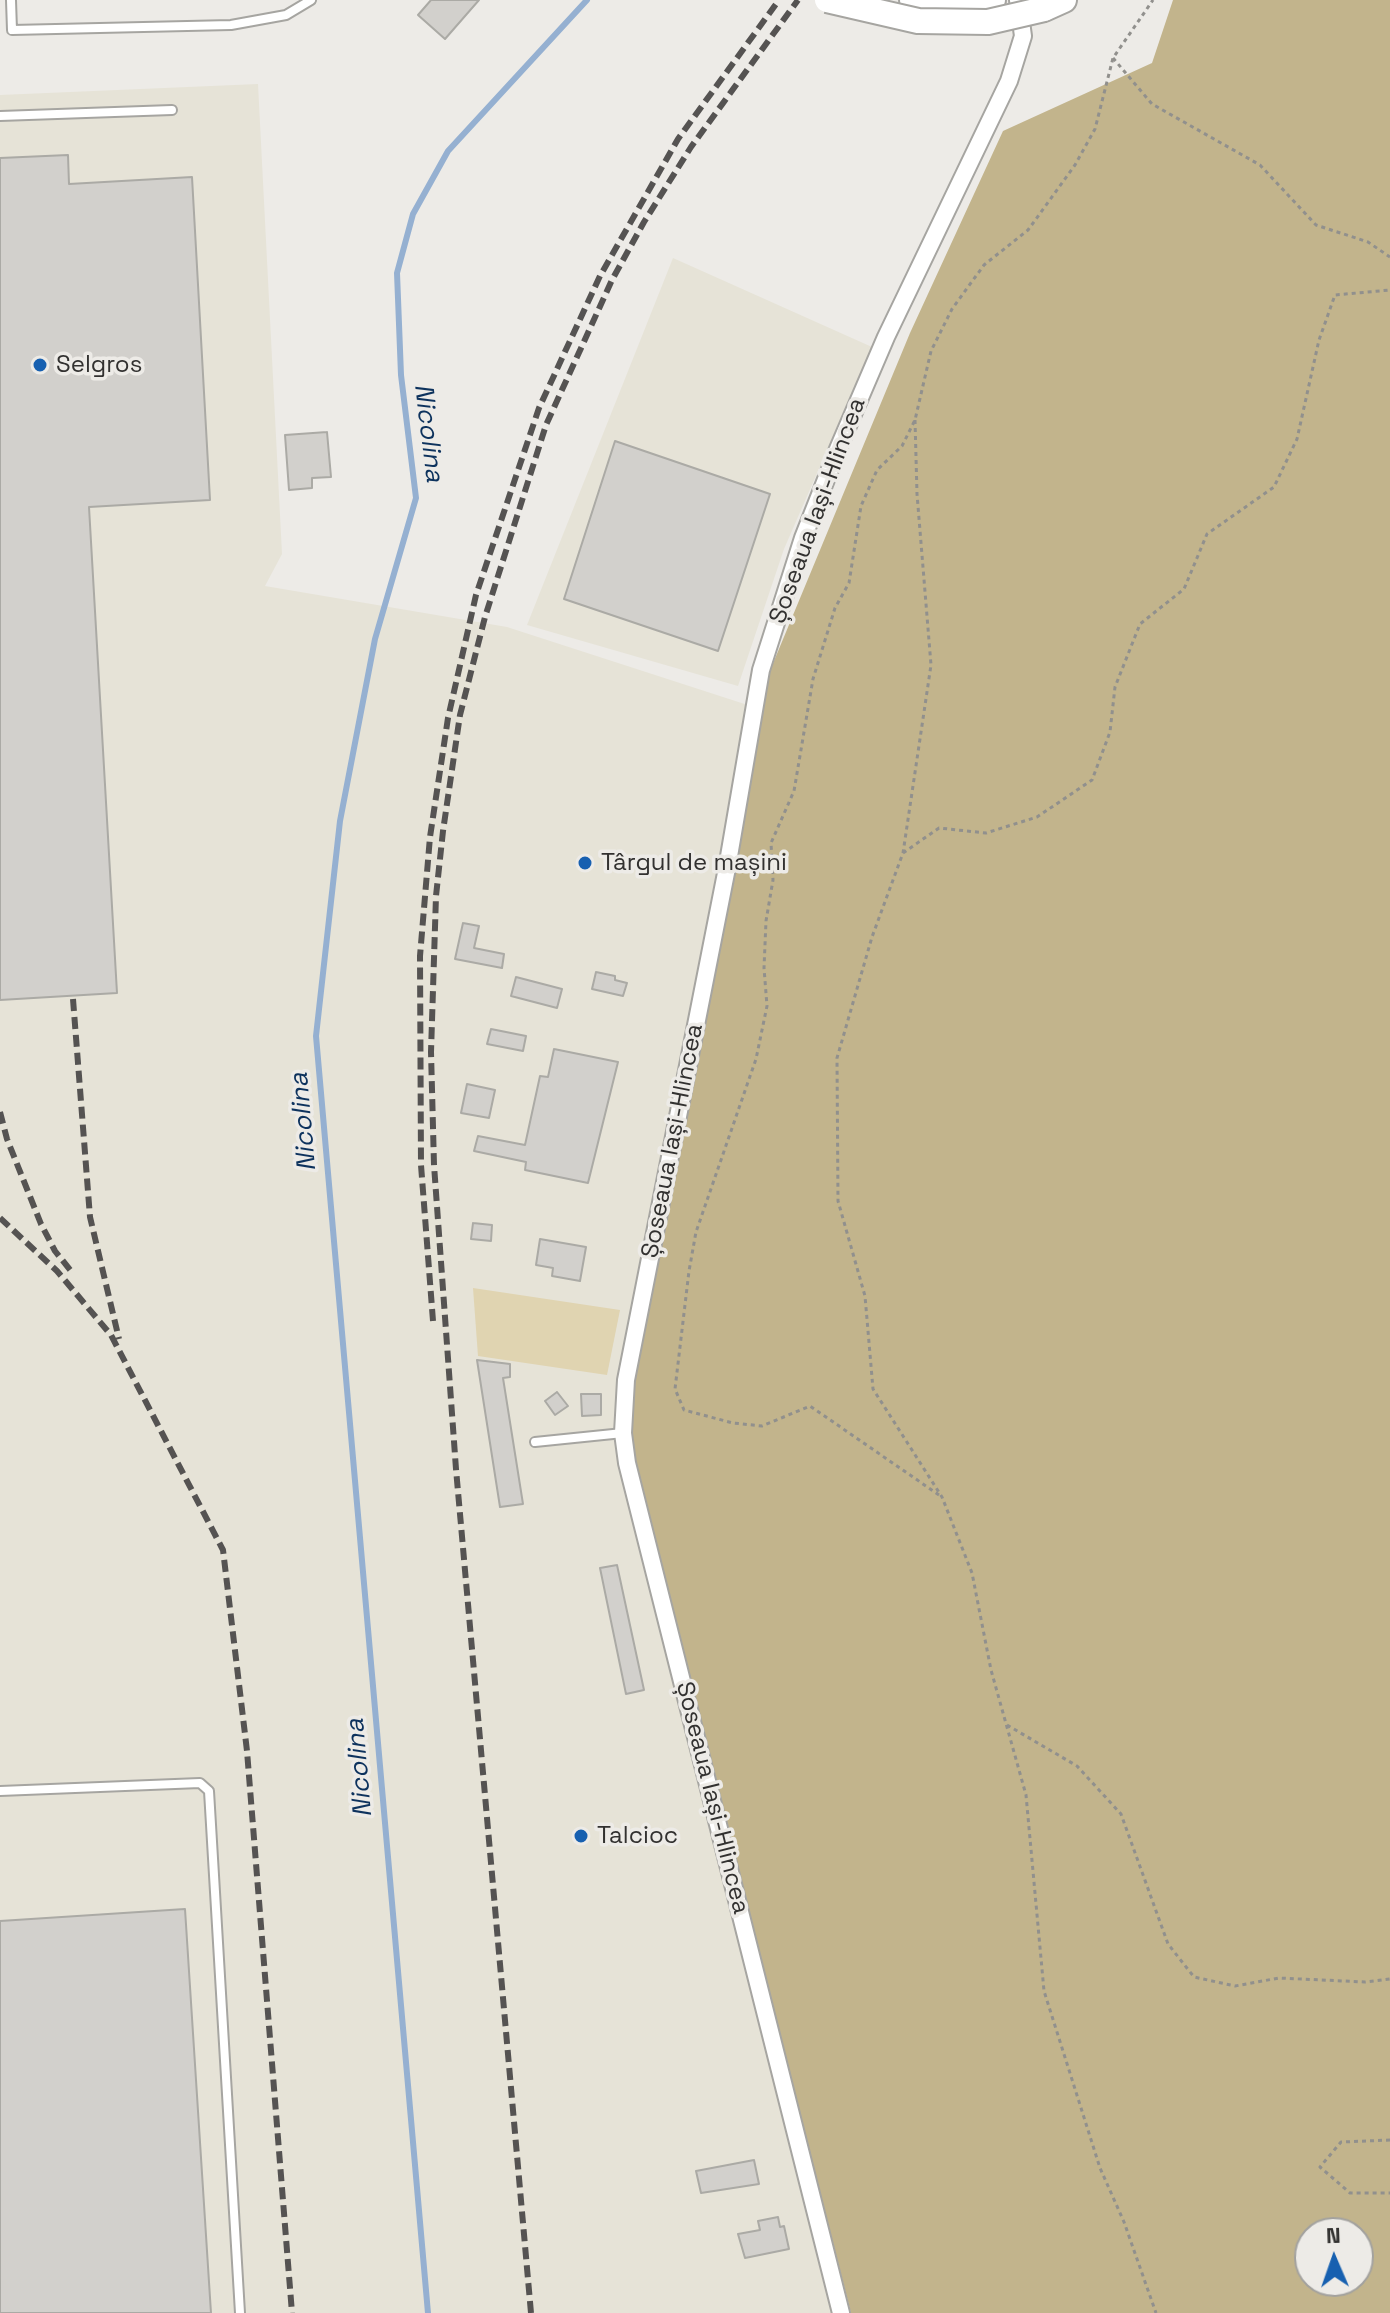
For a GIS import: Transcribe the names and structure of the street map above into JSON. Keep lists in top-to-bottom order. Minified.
{"streets":{"street":["Șoseaua Iași-Hlincea"]},"water":["Nicolina"],"places":["Selgros","Târgul de mașini","Talcioc"],"north":"top"}
